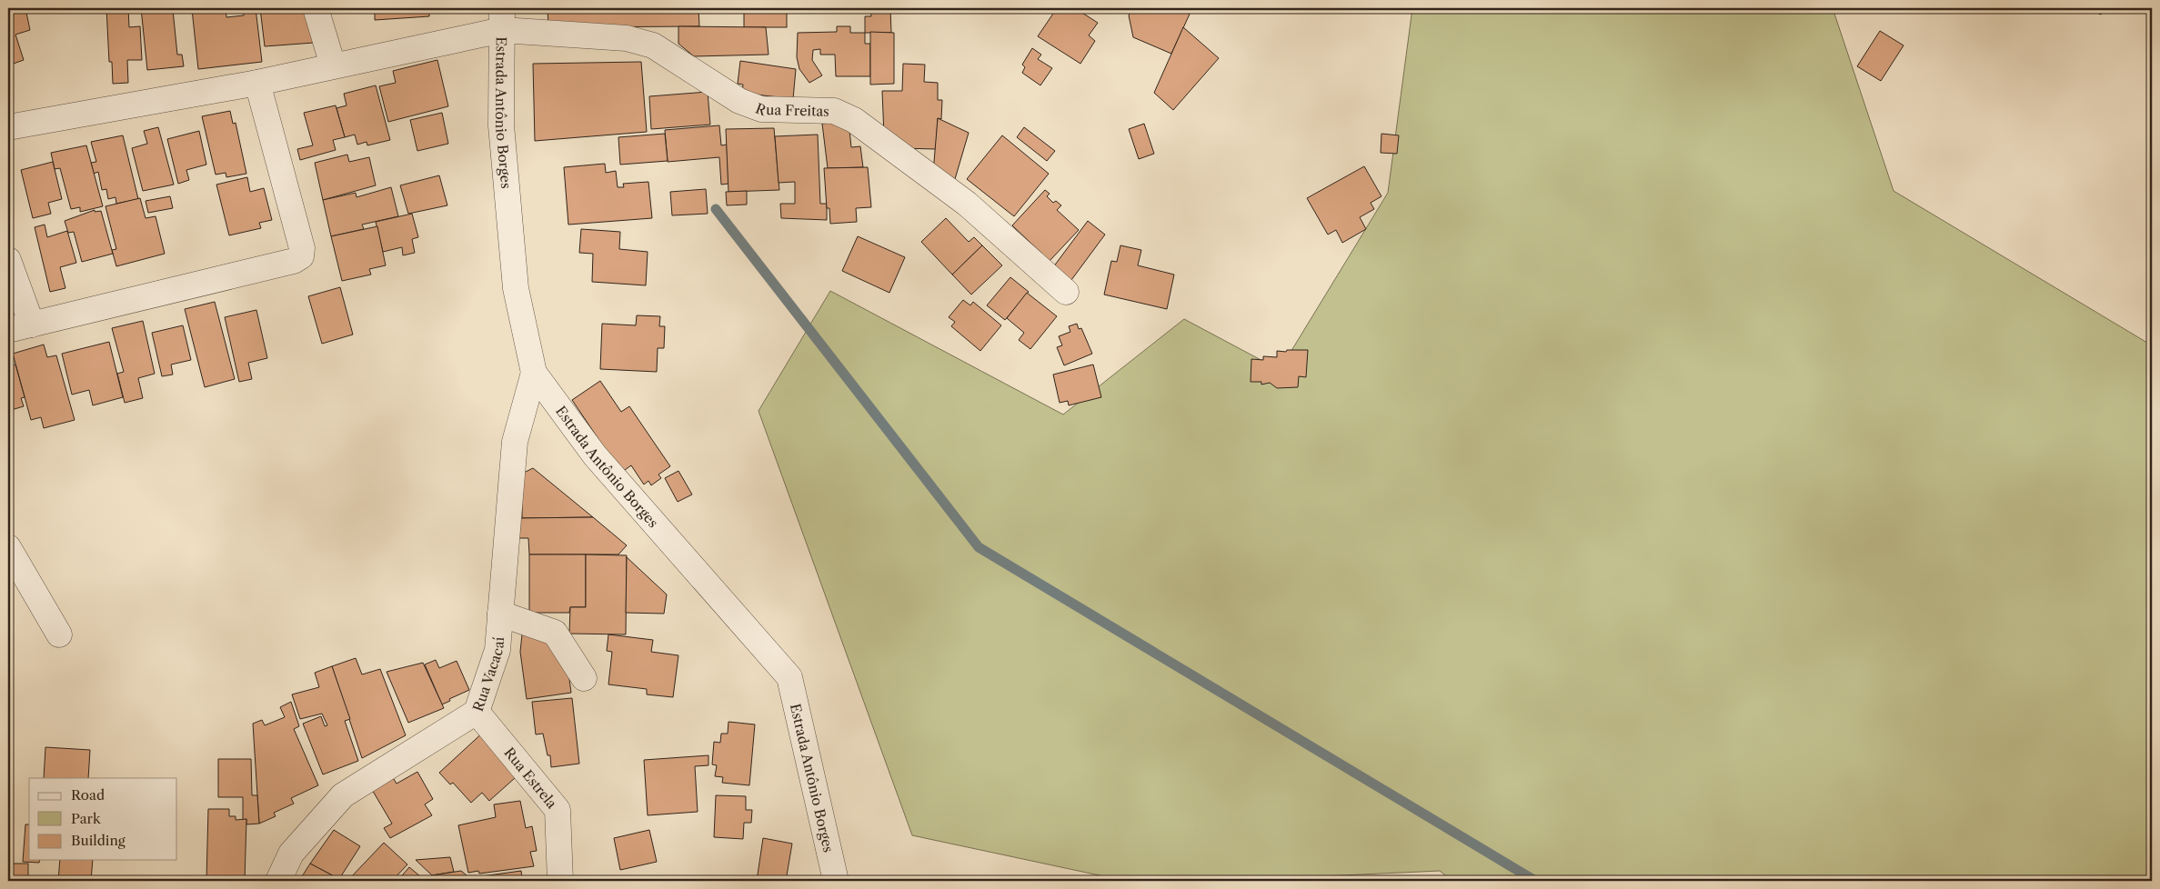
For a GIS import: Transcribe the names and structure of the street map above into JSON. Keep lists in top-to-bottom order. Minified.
{"streets":{"street":["Rua Freitas","Estrada Antônio Borges","Rua Vacacaí","Rua Estrela"]},"crossings":[["Rua Freitas","Estrada Antônio Borges"],["Estrada Antônio Borges","Rua Vacacaí"],["Rua Vacacaí","Rua Estrela"]],"legend":["Road","Park","Building"]}
